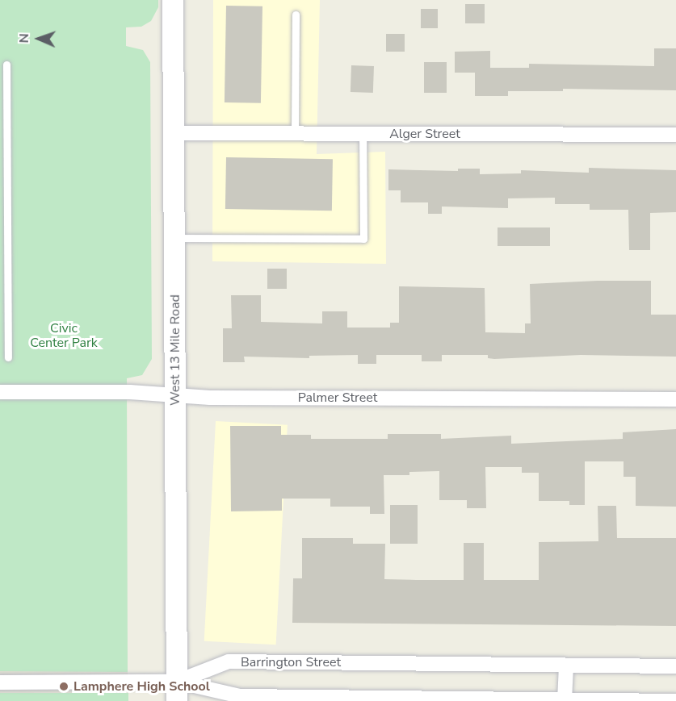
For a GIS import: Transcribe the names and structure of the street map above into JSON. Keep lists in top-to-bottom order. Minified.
{"streets":{"main road":["West 13 Mile Road"],"street":["Alger Street","Palmer Street","Barrington Street"]},"crossings":[["Alger Street","West 13 Mile Road"],["West 13 Mile Road","Palmer Street"],["West 13 Mile Road","Barrington Street"]],"parks":["Civic Center Park"],"places":["Lamphere High School"],"north":"left"}
